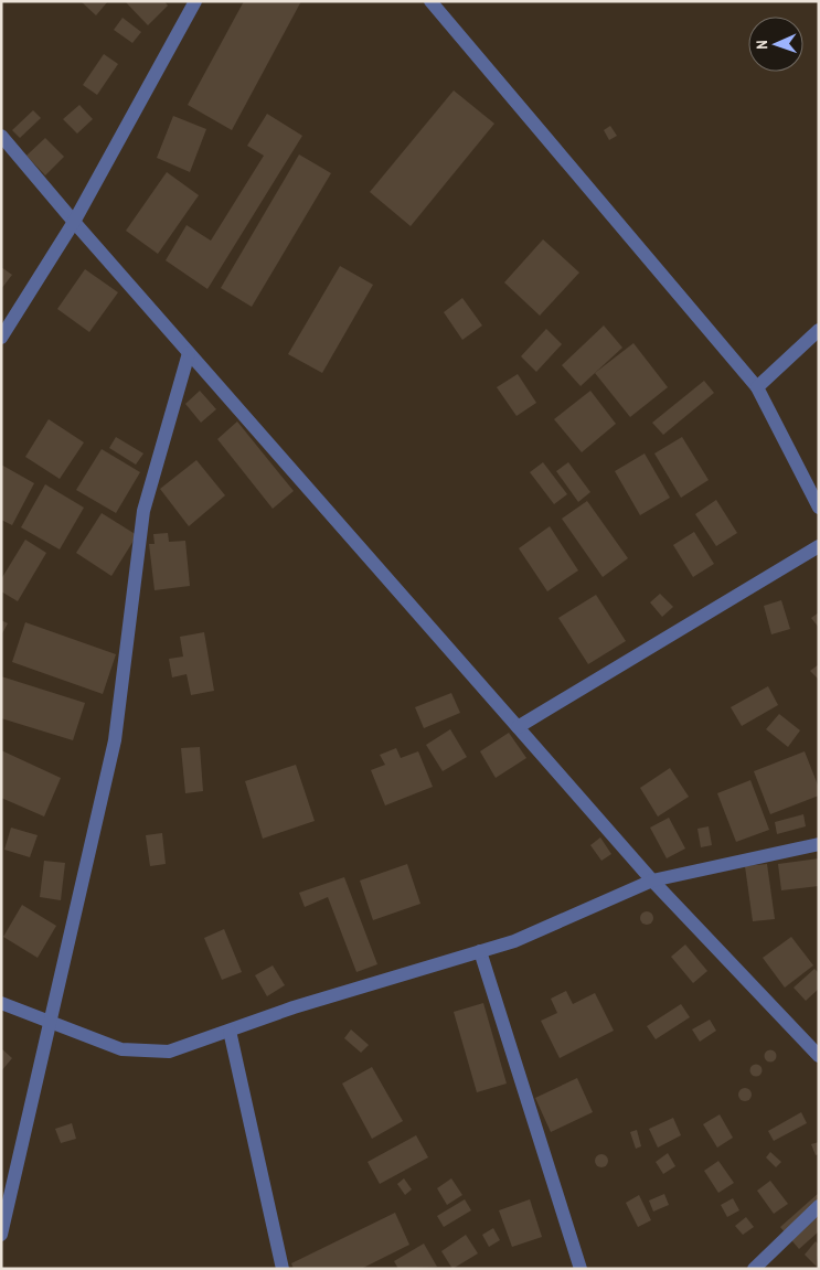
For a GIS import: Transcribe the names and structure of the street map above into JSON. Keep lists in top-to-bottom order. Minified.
{"north":"left"}
